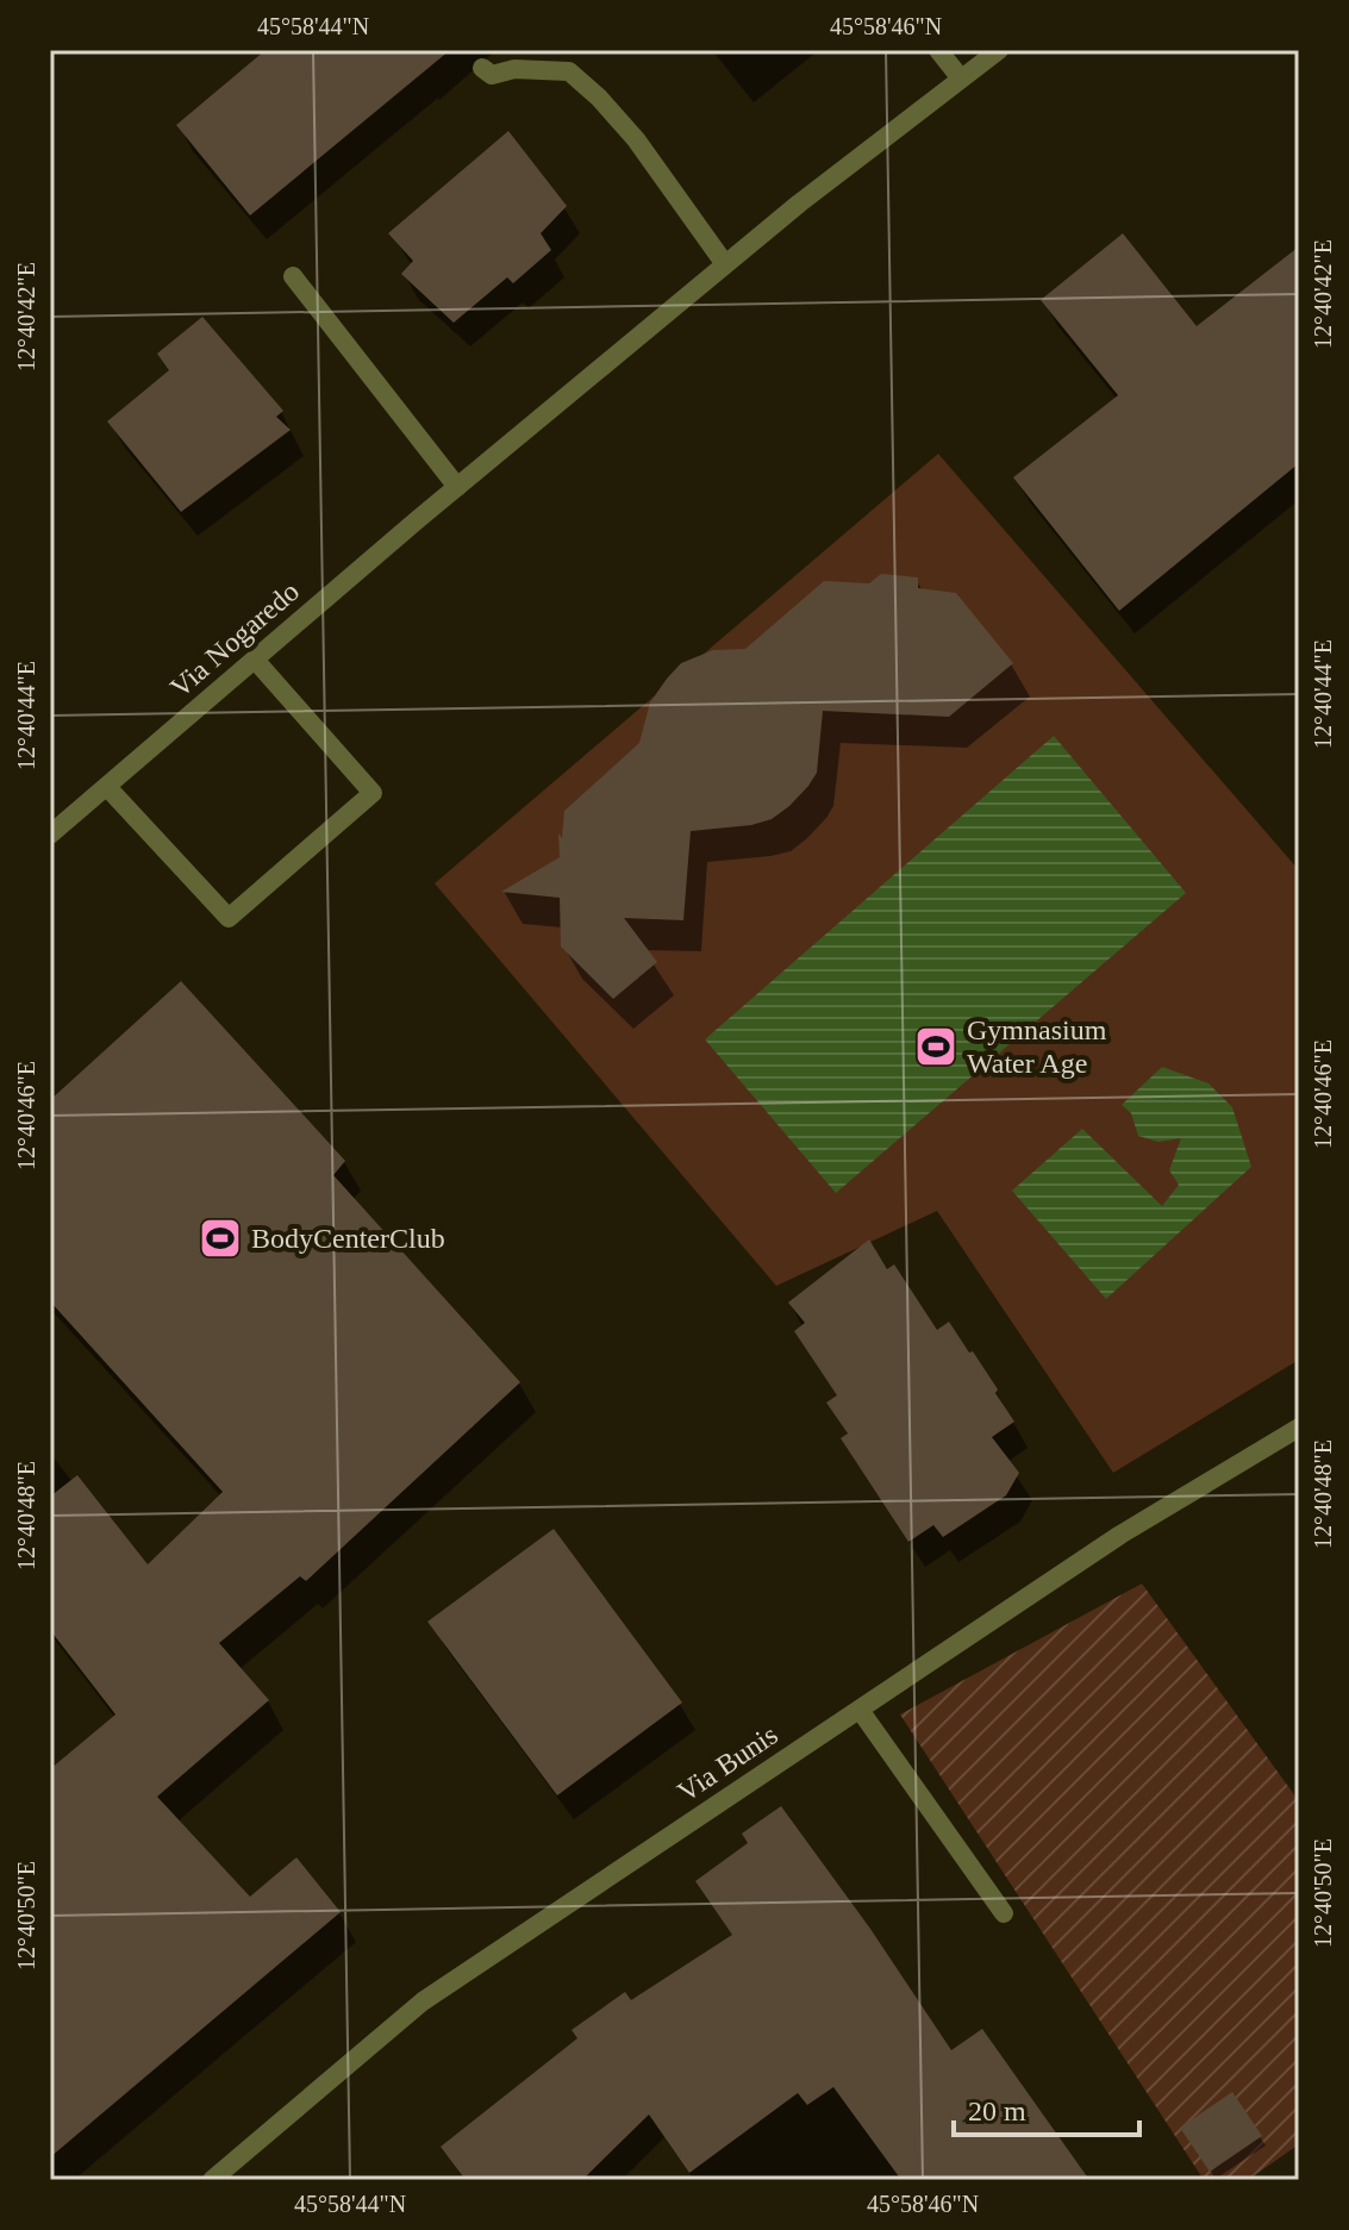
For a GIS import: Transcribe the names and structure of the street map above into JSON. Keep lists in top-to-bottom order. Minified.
{"streets":{"street":["Via Nogaredo","Via Bunis"]},"places":{"sports":["Gymnasium Water Age","BodyCenterClub"]},"scale_bar":"20 m","coordinates":["45°58'44\"N","45°58'46\"N","12°40'42\"E","12°40'44\"E","12°40'46\"E","12°40'48\"E","12°40'50\"E"]}
